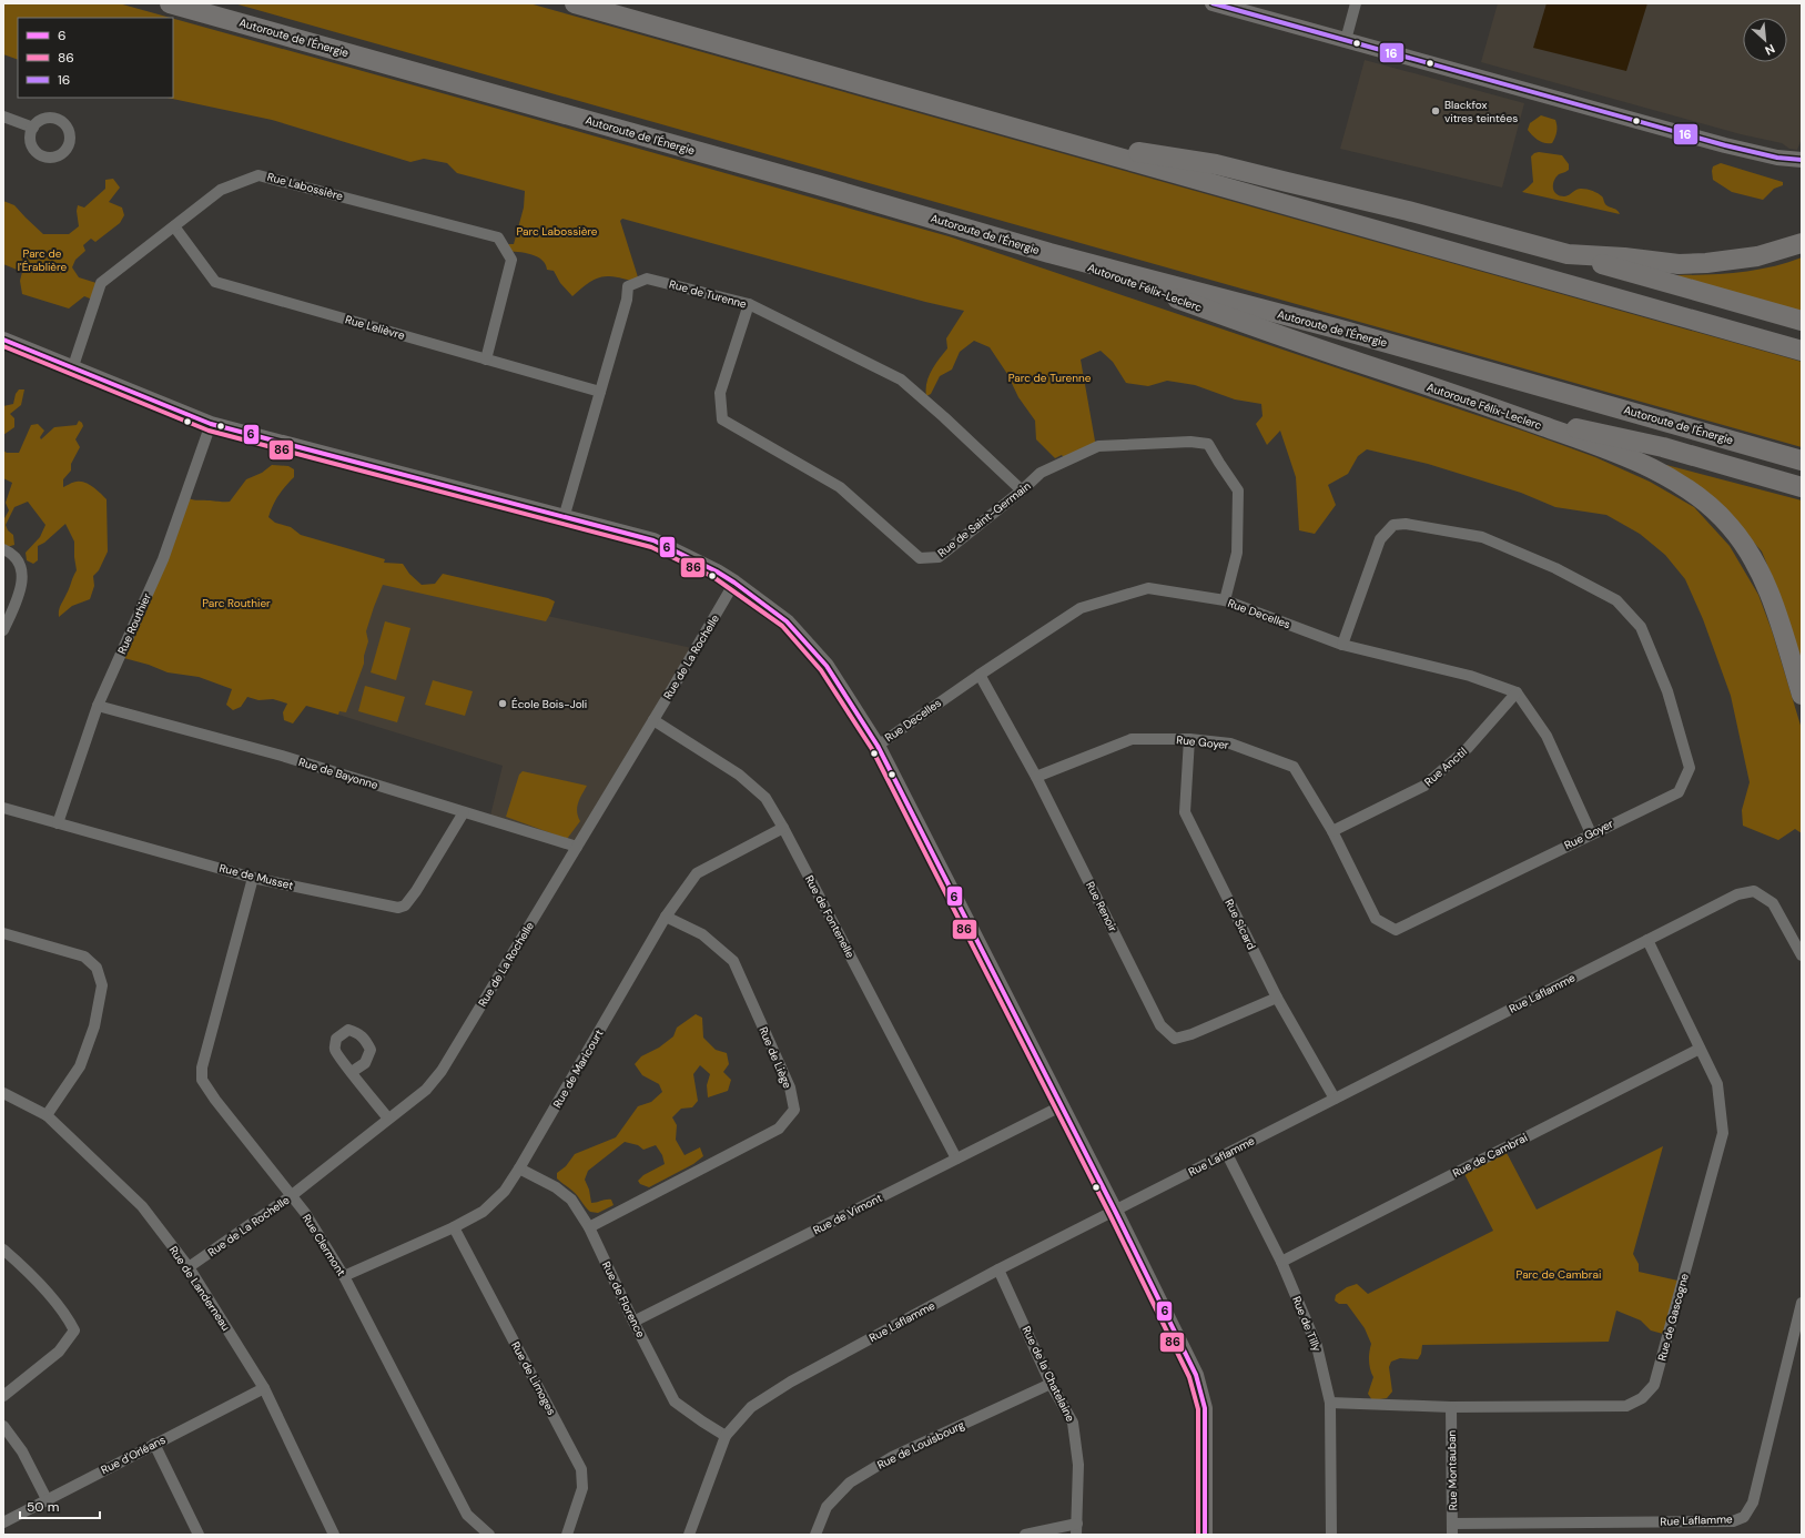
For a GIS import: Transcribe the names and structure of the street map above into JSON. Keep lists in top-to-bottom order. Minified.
{"streets":{"highway":["Autoroute de l'Énergie","Autoroute Félix-Leclerc"],"street":["Rue Labossière","Rue de Turenne","Rue Lelièvre","Rue de Saint-Germain","Rue Decelles","Rue Routhier","Rue de La Rochelle","Rue Goyer","Rue Anctil","Rue de Bayonne","Rue de Musset","Rue Renoir","Rue de Fontenelle","Rue Sicard","Rue Laflamme","Rue de Liège","Rue de Maricourt","Rue de Cambrai","Rue de Vimont","Rue Clermont","Rue de Landerneau","Rue de Florence","Rue de Gascogne","Rue de Tilly","Rue de la Chatelaine","Rue de Limoges","Rue de Louisbourg","Rue d'Orléans","Rue Montauban"]},"crossings":[["Autoroute de l'Énergie","Autoroute Félix-Leclerc"],["Rue Labossière","Rue Lelièvre"],["Rue de Turenne","Rue Lelièvre"],["Rue de Turenne","Rue de Saint-Germain"],["Rue de Saint-Germain","Rue Decelles"],["Rue Decelles","Rue Goyer"],["Rue Decelles","Rue Anctil"],["Rue Decelles","Rue Renoir"],["Rue Routhier","Rue de Bayonne"],["Rue Routhier","Rue de Musset"],["Rue de La Rochelle","Rue de Bayonne"],["Rue de La Rochelle","Rue de Fontenelle"],["Rue de La Rochelle","Rue Clermont"],["Rue de La Rochelle","Rue de Landerneau"],["Rue Goyer","Rue Anctil"],["Rue Goyer","Rue Renoir"],["Rue Goyer","Rue Sicard"],["Rue de Bayonne","Rue de Musset"],["Rue de Musset","Rue Clermont"],["Rue Renoir","Rue Sicard"],["Rue de Fontenelle","Rue de Maricourt"],["Rue de Fontenelle","Rue de Vimont"],["Rue Sicard","Rue Laflamme"],["Rue Laflamme","Rue de Florence"],["Rue Laflamme","Rue de Gascogne"],["Rue Laflamme","Rue de Tilly"],["Rue Laflamme","Rue de la Chatelaine"],["Rue Laflamme","Rue Montauban"],["Rue de Liège","Rue de Maricourt"],["Rue de Liège","Rue de Florence"],["Rue de Maricourt","Rue Clermont"],["Rue de Maricourt","Rue de Florence"],["Rue de Maricourt","Rue de Limoges"],["Rue de Cambrai","Rue de Gascogne"],["Rue de Cambrai","Rue de Tilly"],["Rue de Vimont","Rue de Florence"],["Rue de Landerneau","Rue d'Orléans"],["Rue de Gascogne","Rue de Tilly"],["Rue de Gascogne","Rue Montauban"],["Rue de la Chatelaine","Rue de Louisbourg"]],"parks":["Parc Labossière","Parc de l'Érablière","Parc de Turenne","Parc Routhier","Parc de Cambrai"],"places":["Blackfox vitres teintées","École Bois-Joli"],"lines":["transit line 16","transit line 6","transit line 86"],"legend":["6","86","16"],"scale_bar":"50 m","north":"bottom right"}
